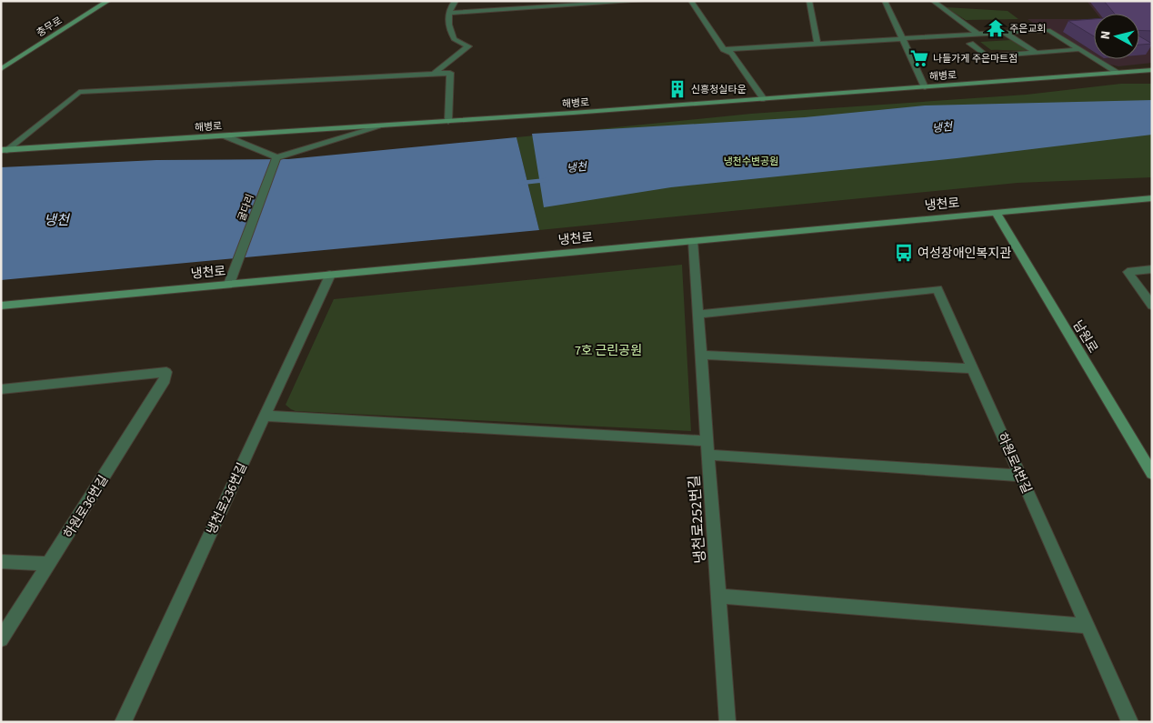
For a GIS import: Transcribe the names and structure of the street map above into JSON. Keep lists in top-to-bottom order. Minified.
{"streets":{"main road":["충무로","해병로","냉천로","남원로"],"street":["굴다리","하원로4번길","냉천로236번길","하원로36번길","냉천로252번길"]},"crossings":[["냉천로","굴다리"],["냉천로","남원로"],["냉천로","냉천로236번길"],["냉천로","냉천로252번길"],["하원로4번길","냉천로252번길"]],"water":["냉천"],"parks":["냉천수변공원","7호 근린공원"],"places":{"temple":["주은교회"],"supermarket":["나들가게 주은마트점"],"building":["신흥청실타운"],"bus stop":["여성장애인복지관"]},"north":"left"}
